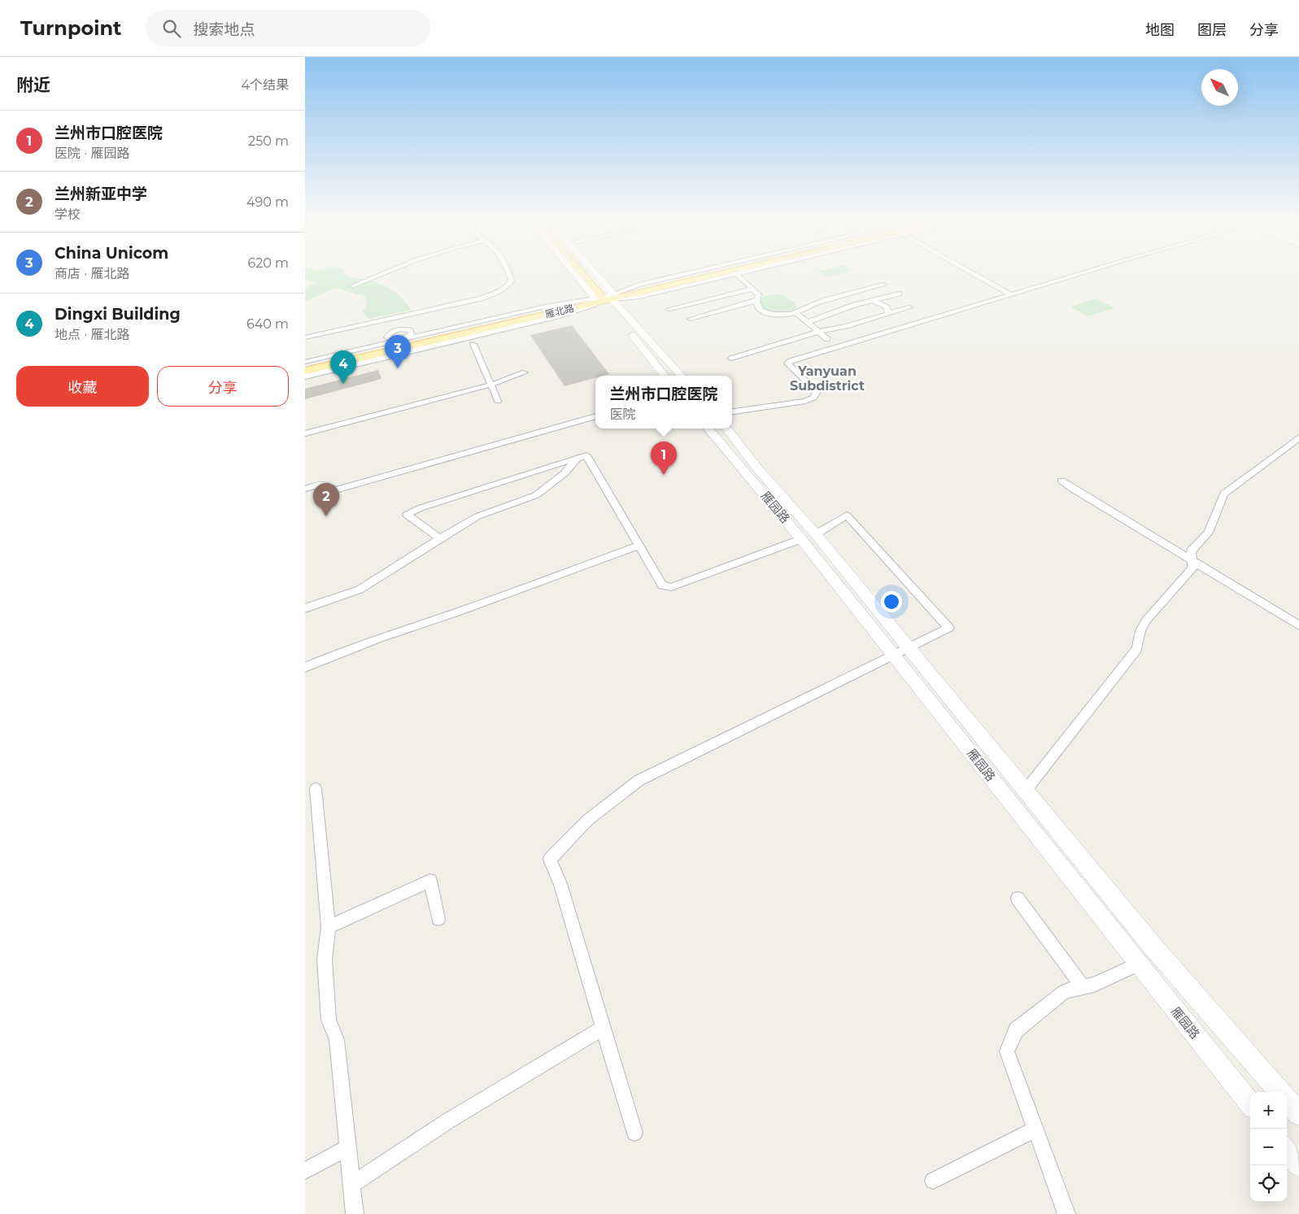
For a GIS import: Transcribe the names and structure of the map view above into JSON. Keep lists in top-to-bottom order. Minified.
{"streets":{"main road":["雁北路","雁园路"]},"districts":["Yanyuan Subdistrict"],"north":"top left","page":{"header":"Turnpoint","search":"搜索地点","nav":["地图","图层","分享"],"heading":["附近","4个结果"],"list":[{"mark":"1","name":"兰州市口腔医院","note":"医院 · 雁园路","value":"250 m"},{"mark":"2","name":"兰州新亚中学","note":"学校","value":"490 m"},{"mark":"3","name":"China Unicom","note":"商店 · 雁北路","value":"620 m"},{"mark":"4","name":"Dingxi Building","note":"地点 · 雁北路","value":"640 m"}],"pins":["3","4","1","2"],"buttons":["收藏","分享"],"popup":["兰州市口腔医院","医院"],"map_buttons":["+","−"]}}
